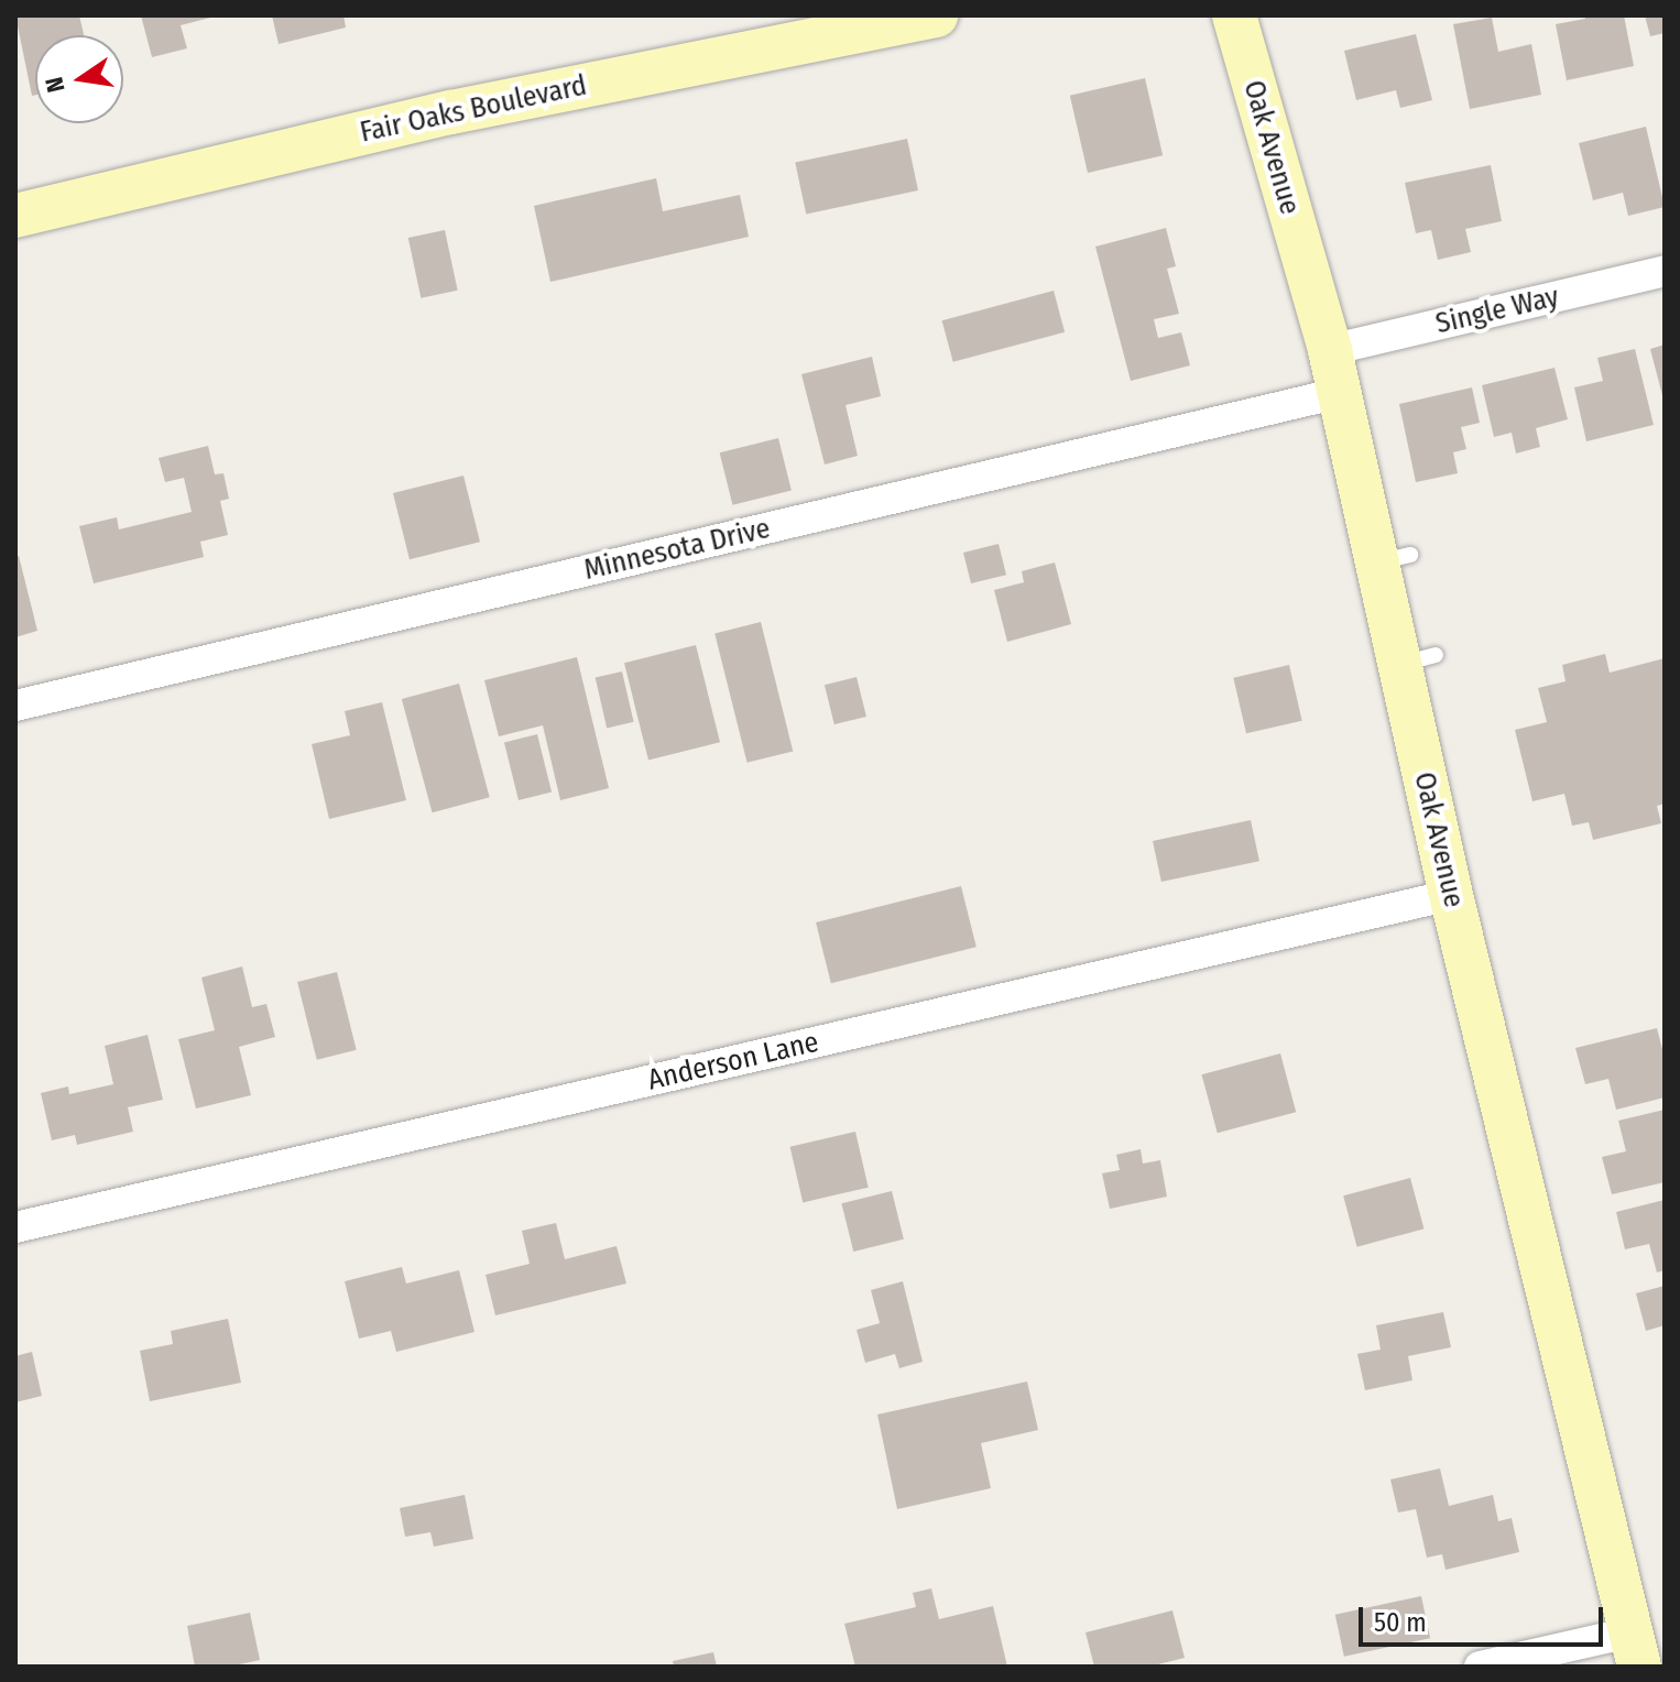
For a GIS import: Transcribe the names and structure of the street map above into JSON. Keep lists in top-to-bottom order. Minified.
{"streets":{"main road":["Fair Oaks Boulevard","Oak Avenue"],"street":["Single Way","Minnesota Drive","Anderson Lane"]},"crossings":[["Oak Avenue","Single Way"],["Oak Avenue","Minnesota Drive"],["Oak Avenue","Anderson Lane"]],"scale_bar":"50 m","north":"left"}
